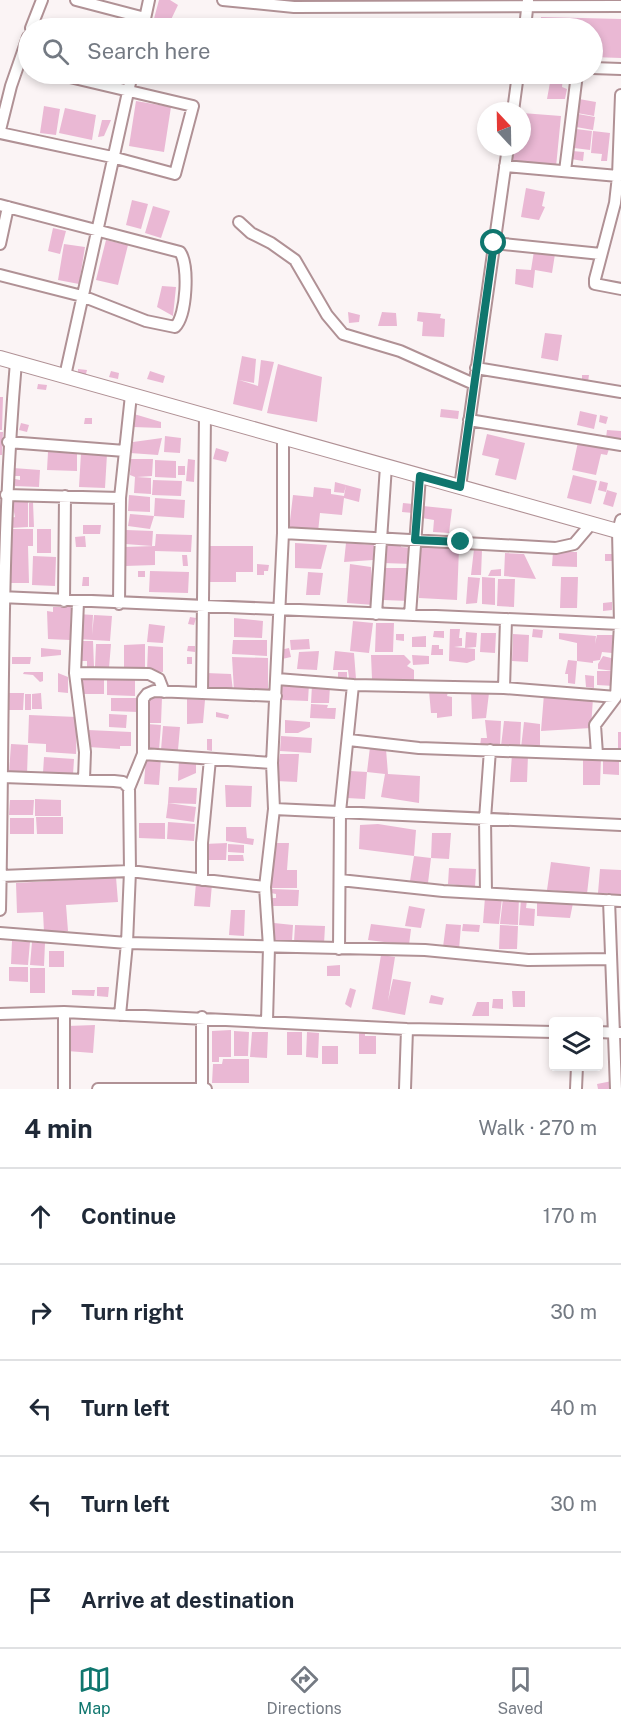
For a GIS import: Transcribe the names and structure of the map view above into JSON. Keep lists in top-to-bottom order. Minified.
{"north":"top","page":{"search":"Search here","heading":["4 min","Walk · 270 m"],"list":[["Continue","170 m"],["Turn right","30 m"],["Turn left","40 m"],["Turn left","30 m"],"Arrive at destination"],"nav":["Map","Directions","Saved"]}}
